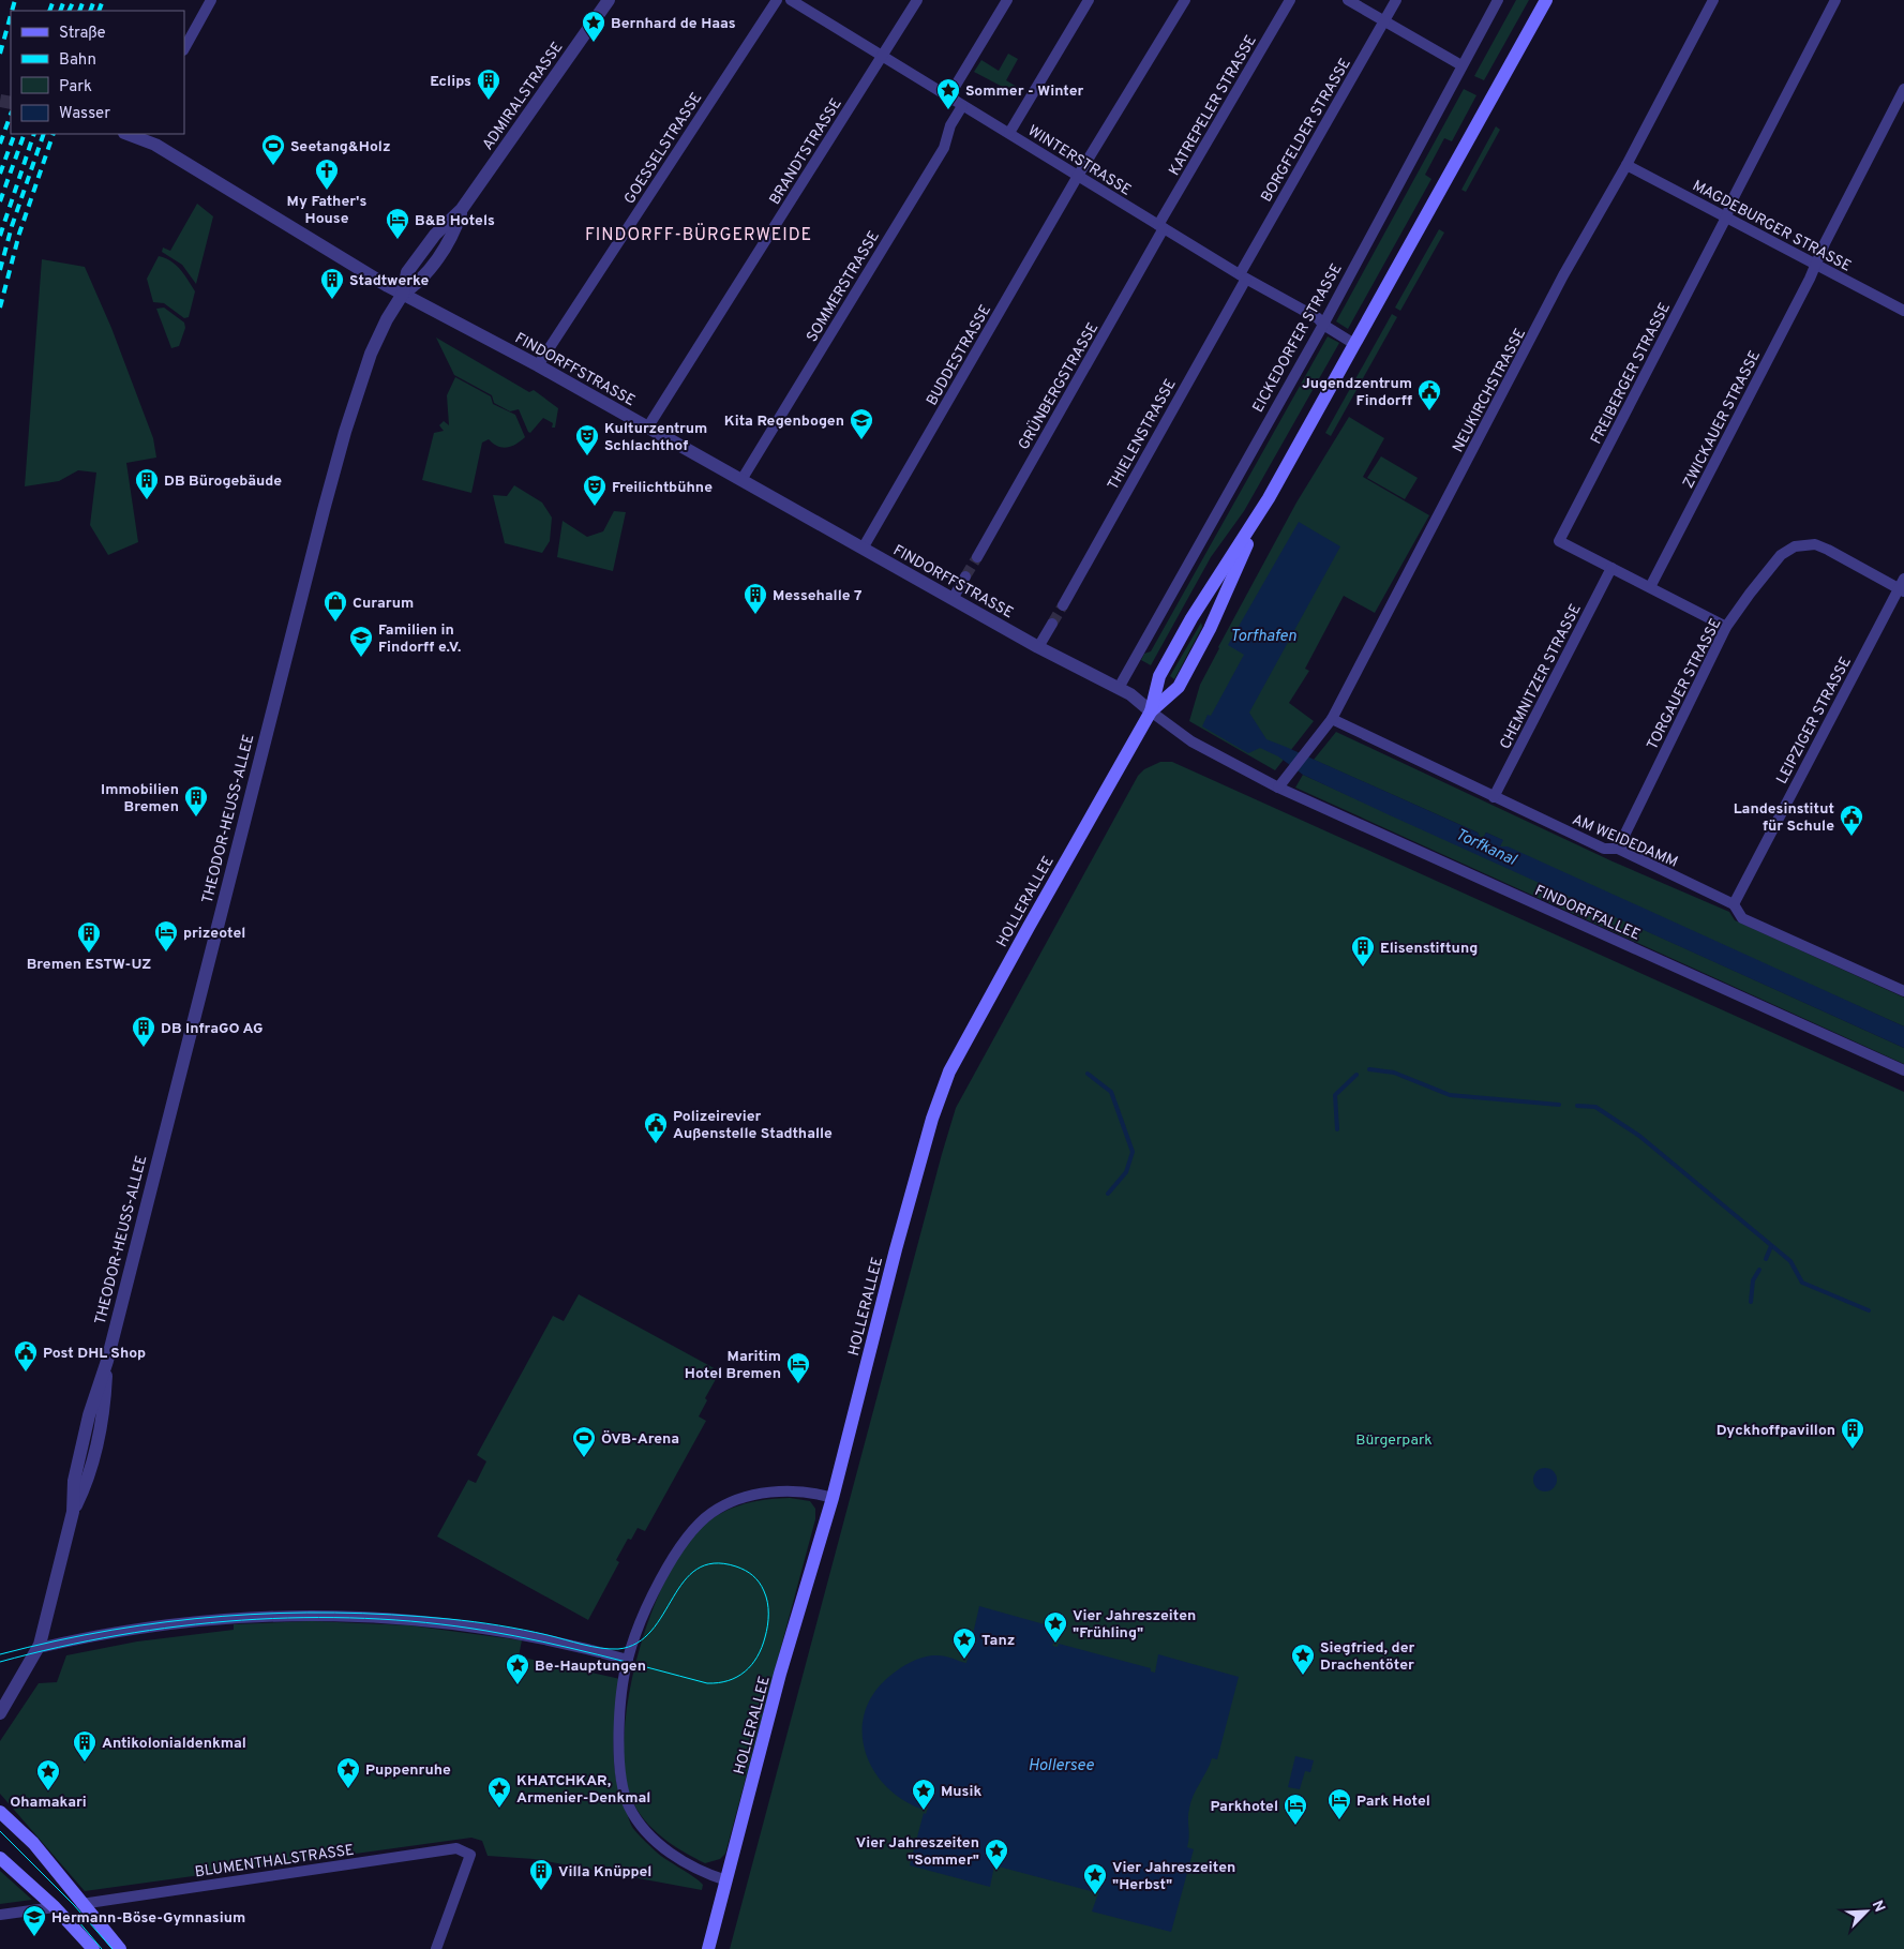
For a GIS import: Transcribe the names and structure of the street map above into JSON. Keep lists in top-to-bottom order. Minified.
{"streets":{"main road":["HOLLERALLEE"],"street":["ADMIRALSTRASSE","KATREPELER STRASSE","BORGFELDER STRASSE","GOESSELSTRASSE","BRANDTSTRASSE","WINTERSTRASSE","MAGDEBURGER STRASSE","SOMMERSTRASSE","EICKEDORFER STRASSE","BUDDESTRASSE","FINDORFFSTRASSE","FREIBERGER STRASSE","GRÜNBERGSTRASSE","NEUKIRCHSTRASSE","ZWICKAUER STRASSE","THIELENSTRASSE","CHEMNITZER STRASSE","TORGAUER STRASSE","LEIPZIGER STRASSE","THEODOR-HEUSS-ALLEE","AM WEIDEDAMM","FINDORFFALLEE","BLUMENTHALSTRASSE"]},"crossings":[["ADMIRALSTRASSE","FINDORFFSTRASSE"],["ADMIRALSTRASSE","THEODOR-HEUSS-ALLEE"],["KATREPELER STRASSE","WINTERSTRASSE"],["KATREPELER STRASSE","GRÜNBERGSTRASSE"],["BORGFELDER STRASSE","WINTERSTRASSE"],["BORGFELDER STRASSE","THIELENSTRASSE"],["GOESSELSTRASSE","FINDORFFSTRASSE"],["BRANDTSTRASSE","WINTERSTRASSE"],["BRANDTSTRASSE","FINDORFFSTRASSE"],["WINTERSTRASSE","SOMMERSTRASSE"],["WINTERSTRASSE","EICKEDORFER STRASSE"],["WINTERSTRASSE","BUDDESTRASSE"],["WINTERSTRASSE","GRÜNBERGSTRASSE"],["WINTERSTRASSE","THIELENSTRASSE"],["MAGDEBURGER STRASSE","FREIBERGER STRASSE"],["MAGDEBURGER STRASSE","NEUKIRCHSTRASSE"],["MAGDEBURGER STRASSE","ZWICKAUER STRASSE"],["SOMMERSTRASSE","FINDORFFSTRASSE"],["EICKEDORFER STRASSE","FINDORFFSTRASSE"],["BUDDESTRASSE","FINDORFFSTRASSE"],["FINDORFFSTRASSE","THEODOR-HEUSS-ALLEE"],["FINDORFFSTRASSE","HOLLERALLEE"],["FINDORFFSTRASSE","FINDORFFALLEE"],["FREIBERGER STRASSE","CHEMNITZER STRASSE"],["NEUKIRCHSTRASSE","AM WEIDEDAMM"],["NEUKIRCHSTRASSE","FINDORFFALLEE"],["CHEMNITZER STRASSE","AM WEIDEDAMM"],["TORGAUER STRASSE","LEIPZIGER STRASSE"],["TORGAUER STRASSE","AM WEIDEDAMM"],["LEIPZIGER STRASSE","AM WEIDEDAMM"],["HOLLERALLEE","FINDORFFALLEE"]],"districts":["FINDORFF-BÜRGERWEIDE"],"water":["Torfhafen","Torfkanal","Hollersee"],"parks":["Bürgerpark"],"places":{"place":["Bernhard de Haas","Sommer - Winter","Vier Jahreszeiten \"Frühling\"","Tanz","Siegfried, der Drachentöter","Be-Hauptungen","Puppenruhe","Ohamakari","KHATCHKAR, Armenier-Denkmal","Musik","Vier Jahreszeiten \"Sommer\"","Vier Jahreszeiten \"Herbst\""],"building":["Eclips","Stadtwerke","DB Bürogebäude","Messehalle 7","Immobilien Bremen","Bremen ESTW-UZ","Elisenstiftung","DB InfraGO AG","Dyckhoffpavillon","Antikolonialdenkmal","Villa Knüppel"],"sports":["Seetang&Holz","ÖVB-Arena"],"church":["My Father's House"],"hotel":["B&B Hotels","prizeotel","Maritim Hotel Bremen","Park Hotel","Parkhotel"],"public building":["Jugendzentrum Findorff","Landesinstitut für Schule","Polizeirevier Außenstelle Stadthalle","Post DHL Shop"],"school or university":["Kita Regenbogen","Familien in Findorff e.V.","Hermann-Böse-Gymnasium"],"theatre":["Kulturzentrum Schlachthof","Freilichtbühne"],"shop":["Curarum"]},"legend":["Straße","Bahn","Park","Wasser"],"north":"top right"}
